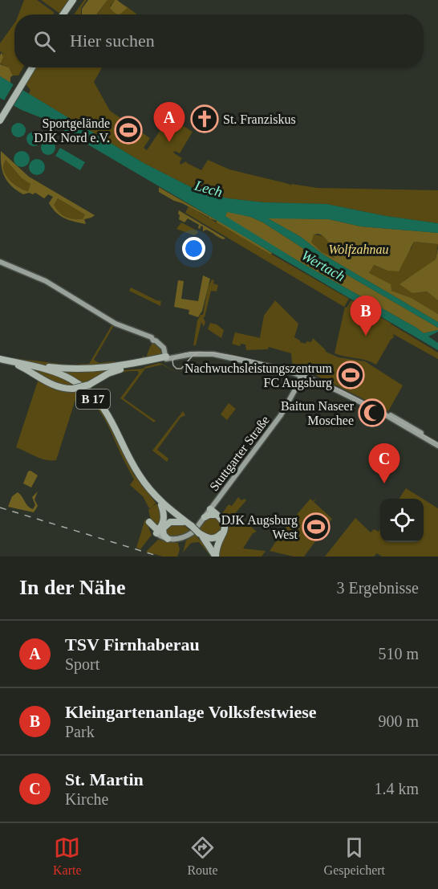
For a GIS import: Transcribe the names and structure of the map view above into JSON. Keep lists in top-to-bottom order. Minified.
{"streets":{"highway":["B 17"],"main road":["Stuttgarter Straße"]},"water":["Lech","Wertach"],"parks":["Wolfzahnau"],"places":{"church":["St. Franziskus"],"sports":["Sportgelände DJK Nord e.V.","Nachwuchsleistungszentrum FC Augsburg","DJK Augsburg West"],"mosque":["Baitun Naseer Moschee"]},"page":{"search":"Hier suchen","pins":["A","B","C"],"heading":["In der Nähe","3 Ergebnisse"],"list":[{"mark":"A","name":"TSV Firnhaberau","note":"Sport","value":"510 m"},{"mark":"B","name":"Kleingartenanlage Volksfestwiese","note":"Park","value":"900 m"},{"mark":"C","name":"St. Martin","note":"Kirche","value":"1.4 km"}],"nav":["Karte","Route","Gespeichert"]}}
